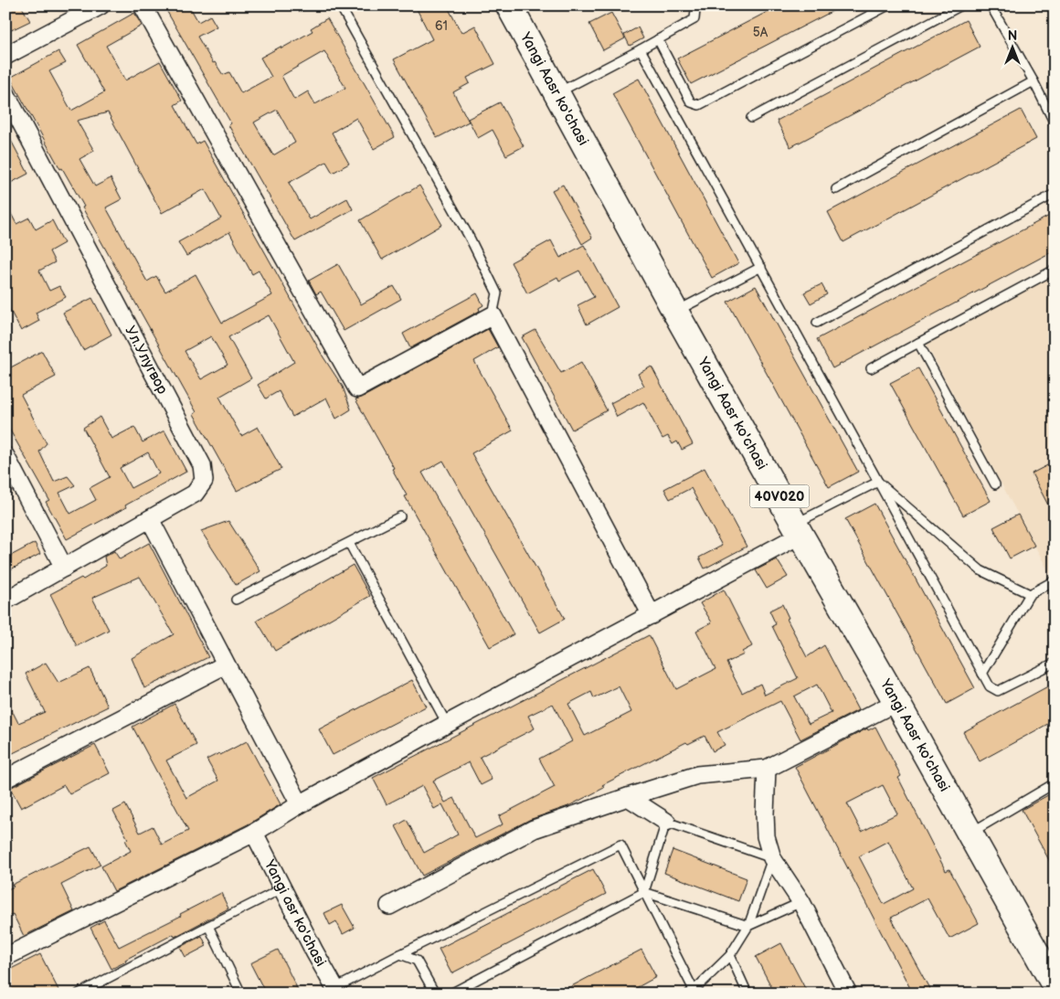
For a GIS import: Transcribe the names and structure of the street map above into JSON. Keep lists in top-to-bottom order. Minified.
{"streets":{"main road":["Yangi Aasr ko'chasi","40V020"],"street":["Ул.Улугвор","Yangi asr ko'chasi"]},"house_numbers":["61","5A"],"north":"top"}
